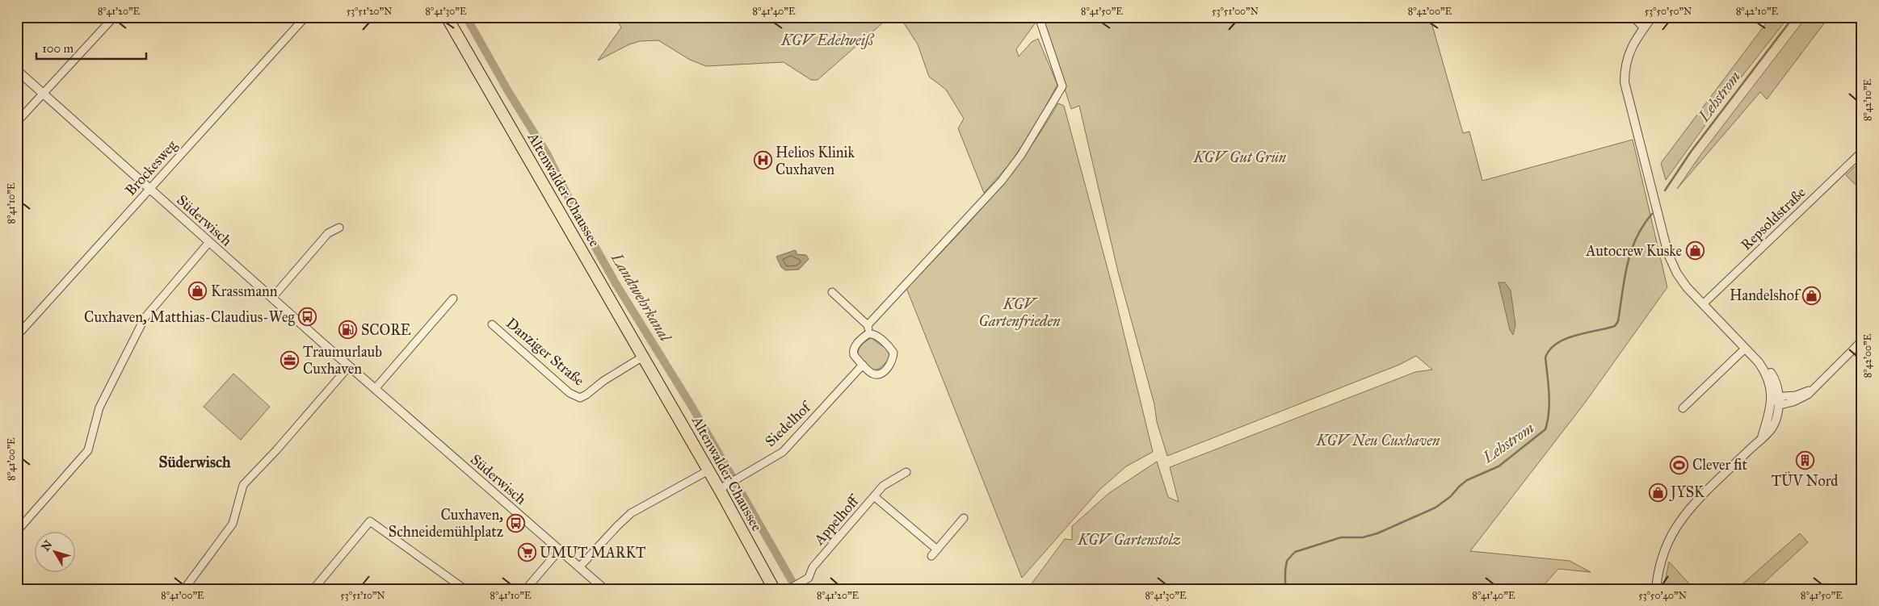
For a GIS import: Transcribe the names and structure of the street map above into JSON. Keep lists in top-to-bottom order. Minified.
{"streets":{"main road":["Altenwalder Chaussee"],"street":["Brockesweg","Repsoldstraße","Süderwisch","Danziger Straße","Siedelhof","Appelhoff"]},"crossings":[["Brockesweg","Süderwisch"],["Altenwalder Chaussee","Danziger Straße"],["Altenwalder Chaussee","Siedelhof"]],"districts":["Süderwisch"],"water":["Lehstrom","Landwehrkanal"],"parks":["KGV Edelweiß","KGV Gut Grün","KGV Gartenfrieden","KGV Neu Cuxhaven","KGV Gartenstolz"],"places":{"hospital":["Helios Klinik Cuxhaven"],"shop":["Autocrew Kuske","Krassmann","Handelshof","JYSK"],"bus stop":["Cuxhaven, Matthias-Claudius-Weg","Cuxhaven, Schneidemühlplatz"],"fuel station":["SCORE"],"office":["Traumurlaub Cuxhaven"],"building":["TÜV Nord"],"sports":["Clever fit"],"supermarket":["UMUT MARKT"]},"scale_bar":"100 m","north":"top left","coordinates":["8°41'20\"E","53°51'20\"N","8°41'30\"E","8°41'40\"E","8°41'50\"E","53°51'00\"N","8°42'00\"E","53°50'50\"N","8°42'10\"E","8°41'10\"E","8°41'00\"E","53°51'10\"N","53°50'40\"N"]}
